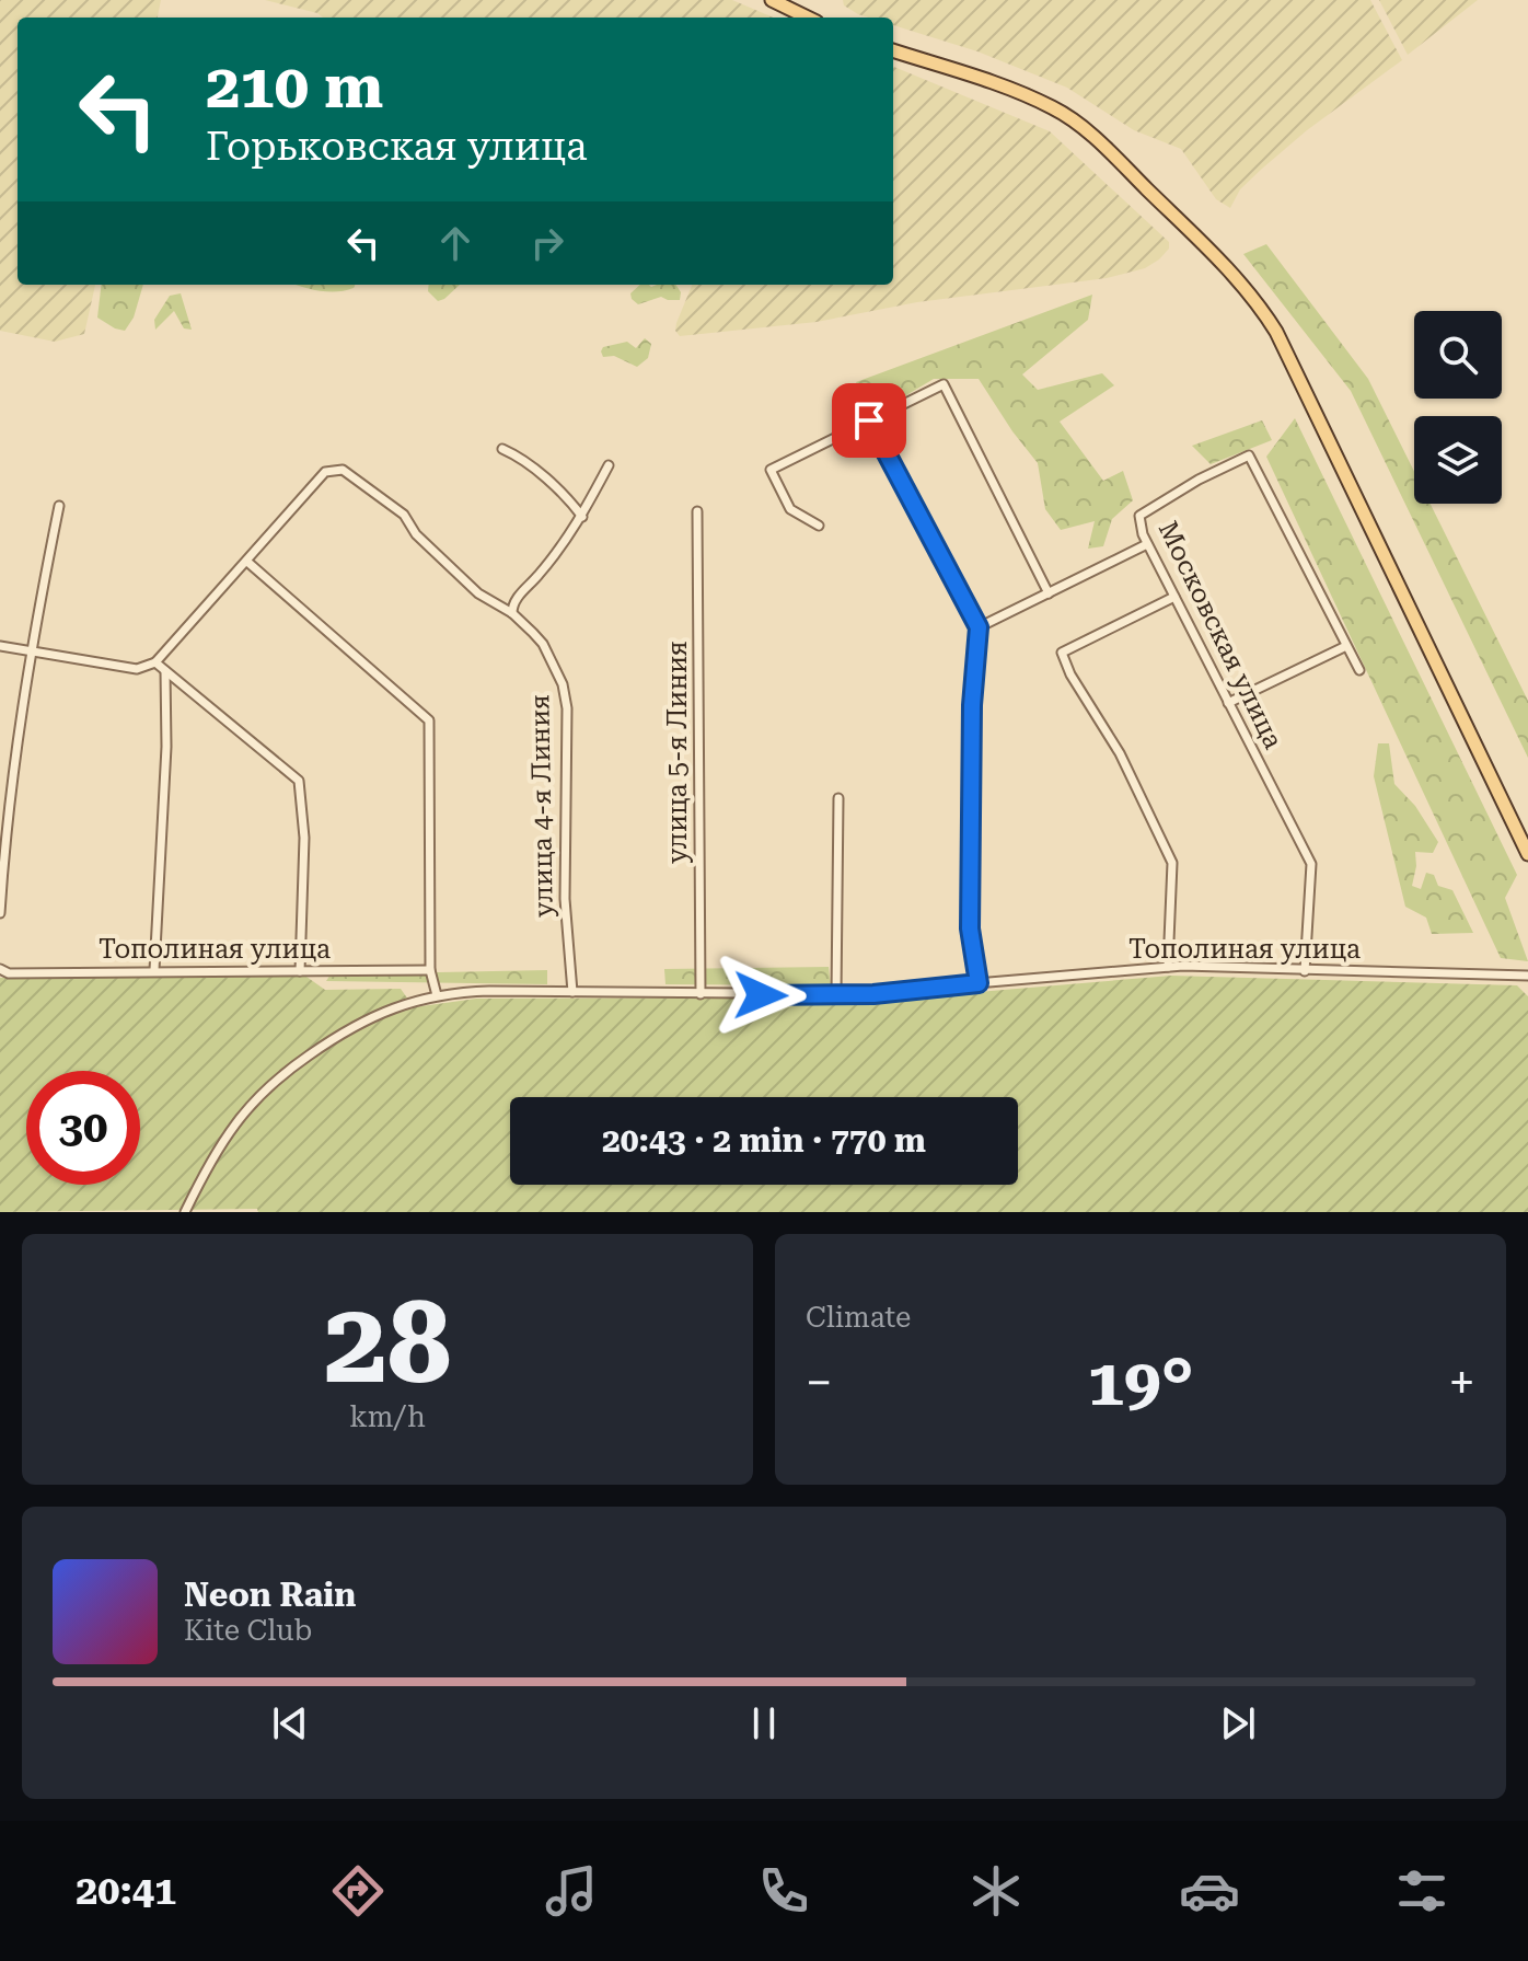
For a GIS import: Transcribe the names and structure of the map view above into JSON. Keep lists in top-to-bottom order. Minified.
{"streets":{"street":["Московская улица","улица 5-я Линия","улица 4-я Линия","Тополиная улица"]},"crossings":[["Московская улица","Тополиная улица"],["улица 5-я Линия","Тополиная улица"],["улица 4-я Линия","Тополиная улица"]],"page":{"turn":["210 m","Горьковская улица"],"limit":"30","trip":"20:43 · 2 min · 770 m","tile":[["28","km/h"],"Climate"],"heat":["−","19°","+"],"song":["Neon Rain","Kite Club"],"tabs":"20:41"}}
